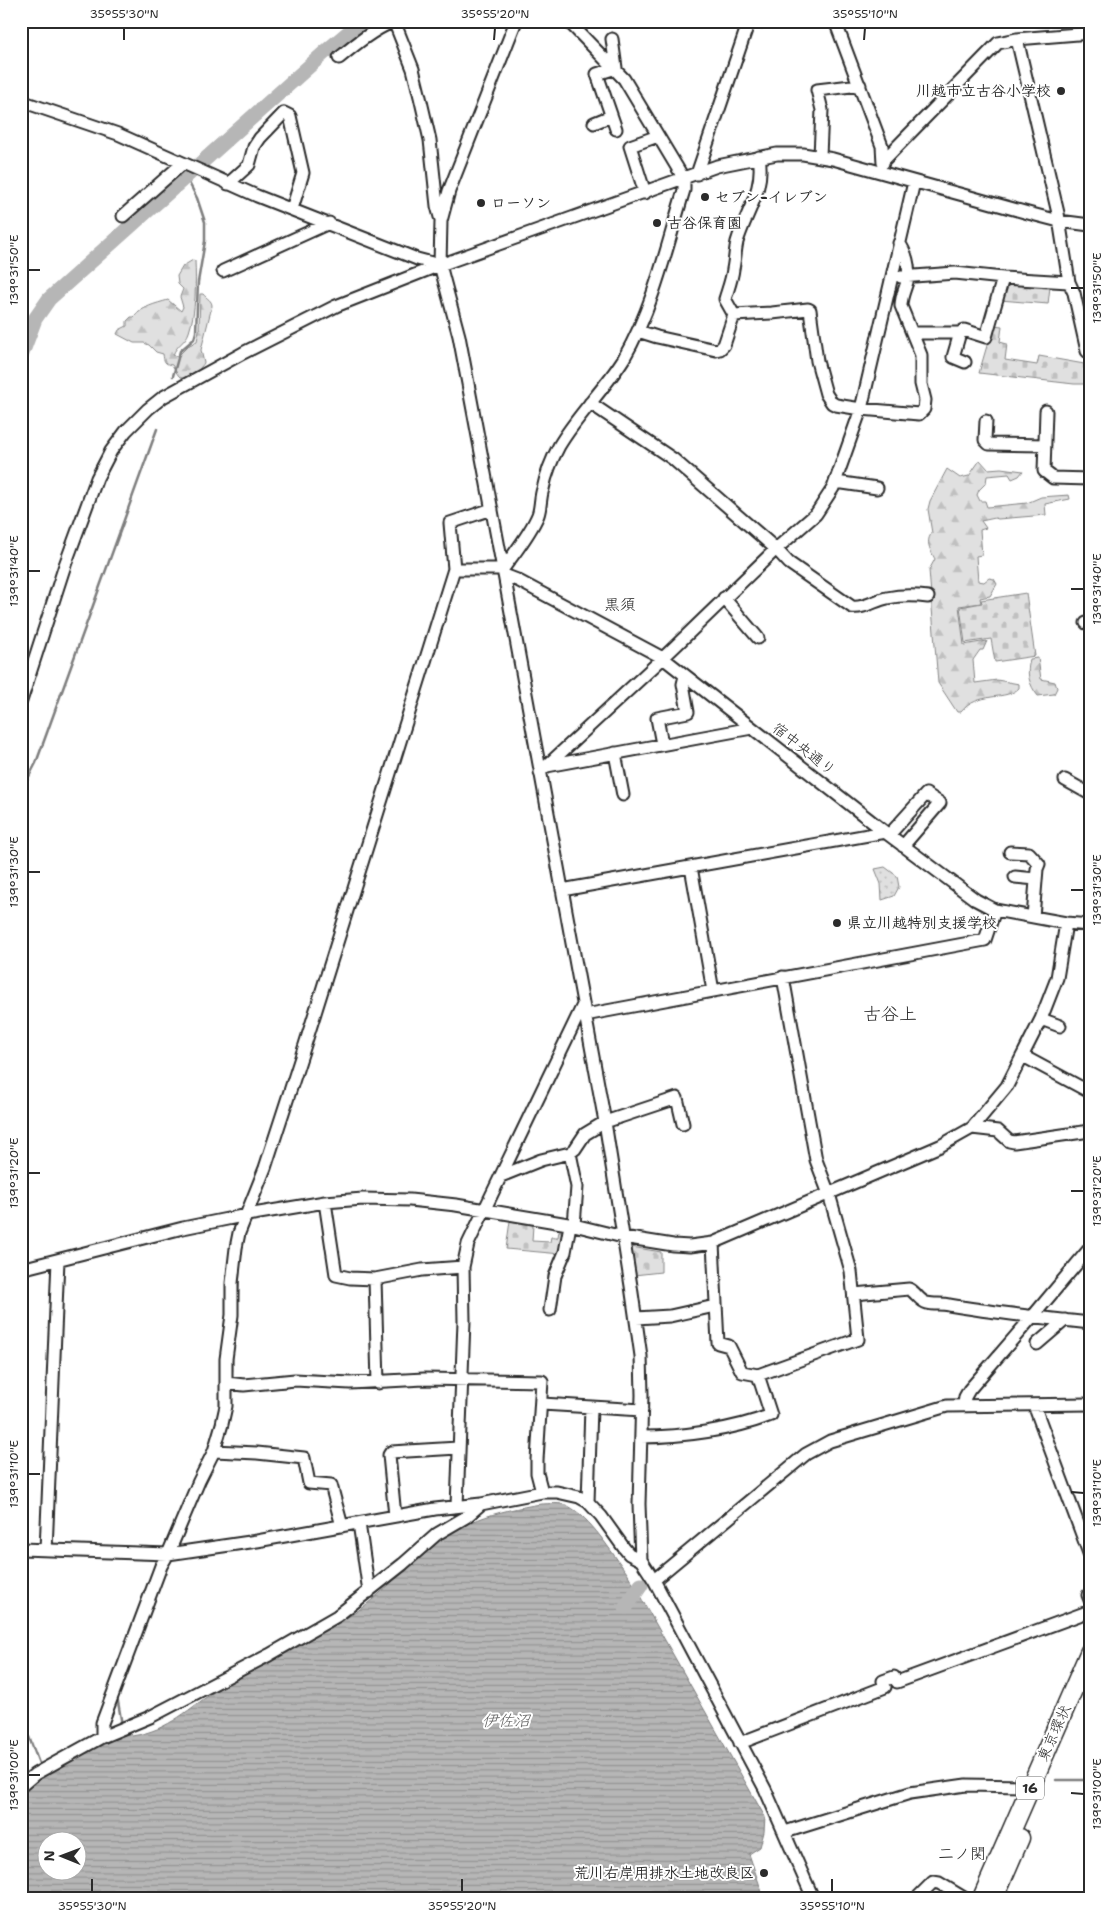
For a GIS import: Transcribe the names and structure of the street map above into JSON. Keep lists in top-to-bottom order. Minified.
{"streets":{"highway":["東京環状","16"],"street":["宿中央通り"]},"districts":["黒須","古谷上","二ノ関"],"water":["伊佐沼"],"places":["川越市立古谷小学校","セブン-イレブン","ローソン","古谷保育園","県立川越特別支援学校","荒川右岸用排水土地改良区"],"north":"left","coordinates":["35°55'30\"N","35°55'20\"N","35°55'10\"N","139°31'50\"E","139°31'40\"E","139°31'30\"E","139°31'20\"E","139°31'10\"E","139°31'00\"E"]}
